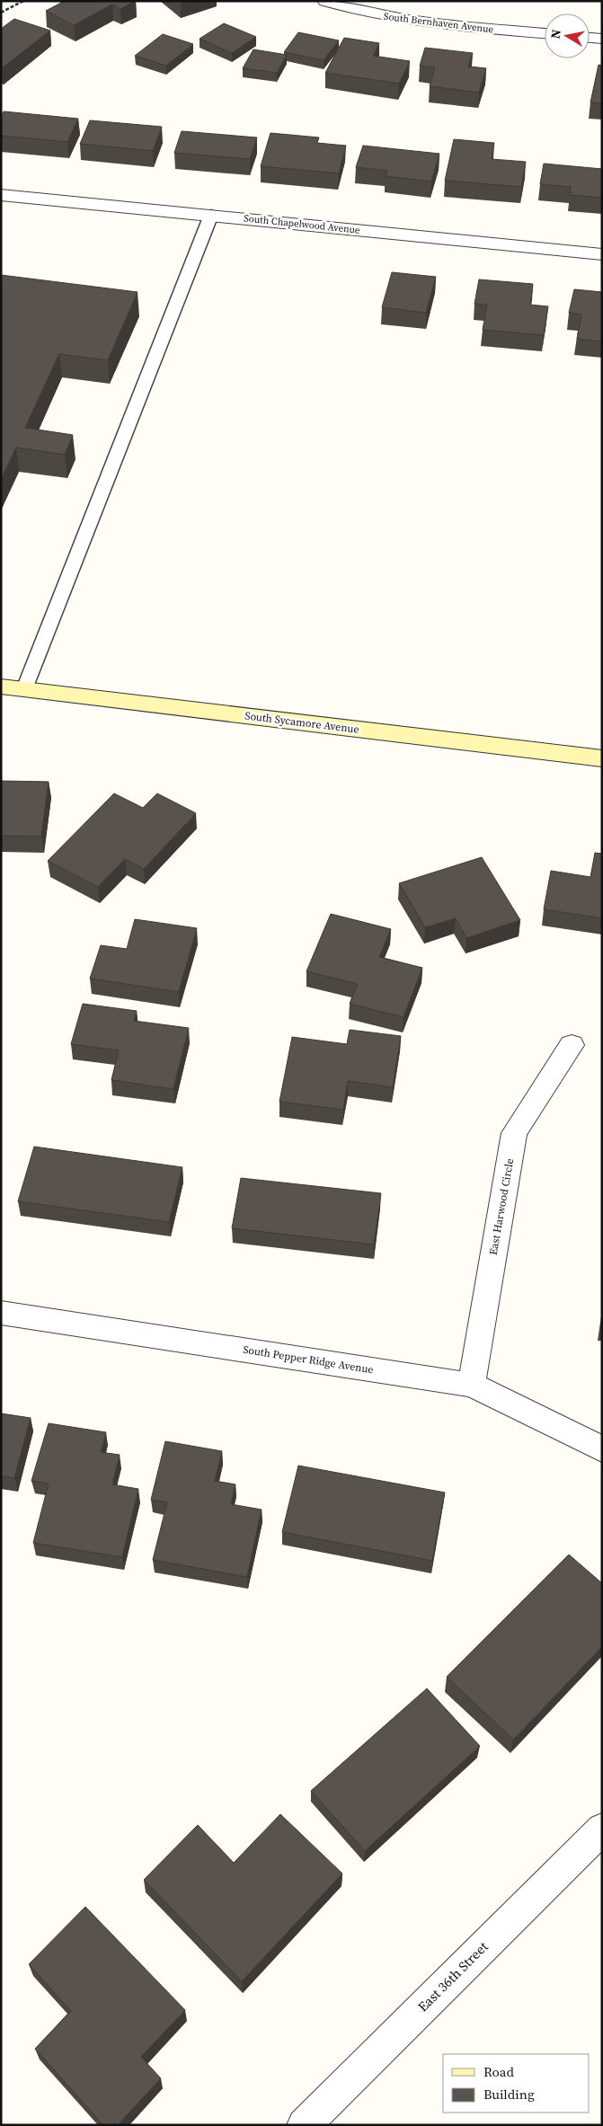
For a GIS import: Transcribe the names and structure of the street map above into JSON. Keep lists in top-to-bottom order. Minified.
{"streets":{"main road":["South Sycamore Avenue"],"street":["South Bernhaven Avenue","South Chapelwood Avenue","East Harwood Circle","South Pepper Ridge Avenue","East 36th Street"]},"crossings":[["East Harwood Circle","South Pepper Ridge Avenue"]],"legend":["Road","Building"],"north":"left"}
